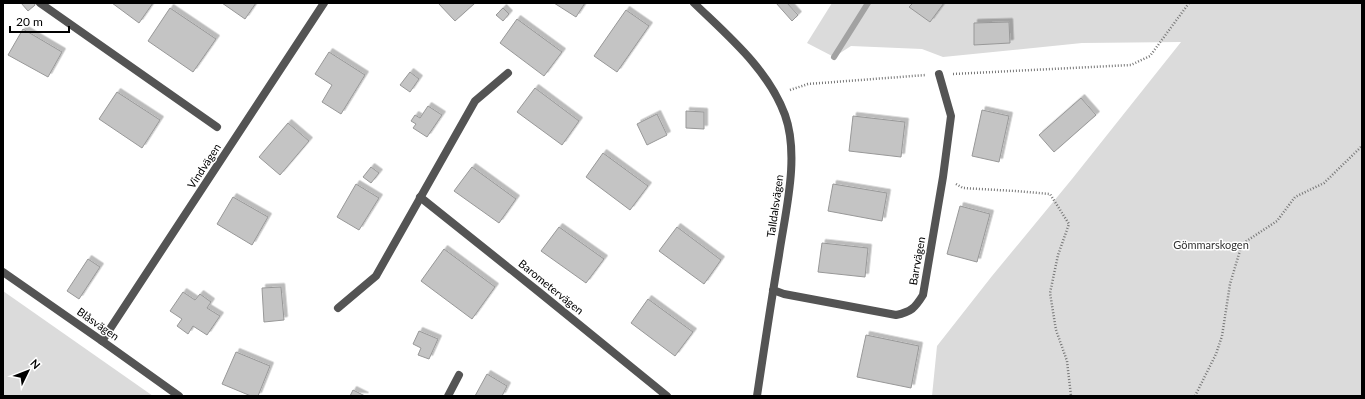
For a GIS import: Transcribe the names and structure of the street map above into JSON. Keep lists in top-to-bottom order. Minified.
{"streets":{"street":["Vindvägen","Talldalsvägen","Barrvägen","Barometervägen","Blåsvägen"]},"crossings":[["Vindvägen","Blåsvägen"],["Talldalsvägen","Barrvägen"]],"parks":["Gömmarskogen"],"scale_bar":"20 m","north":"top right"}
